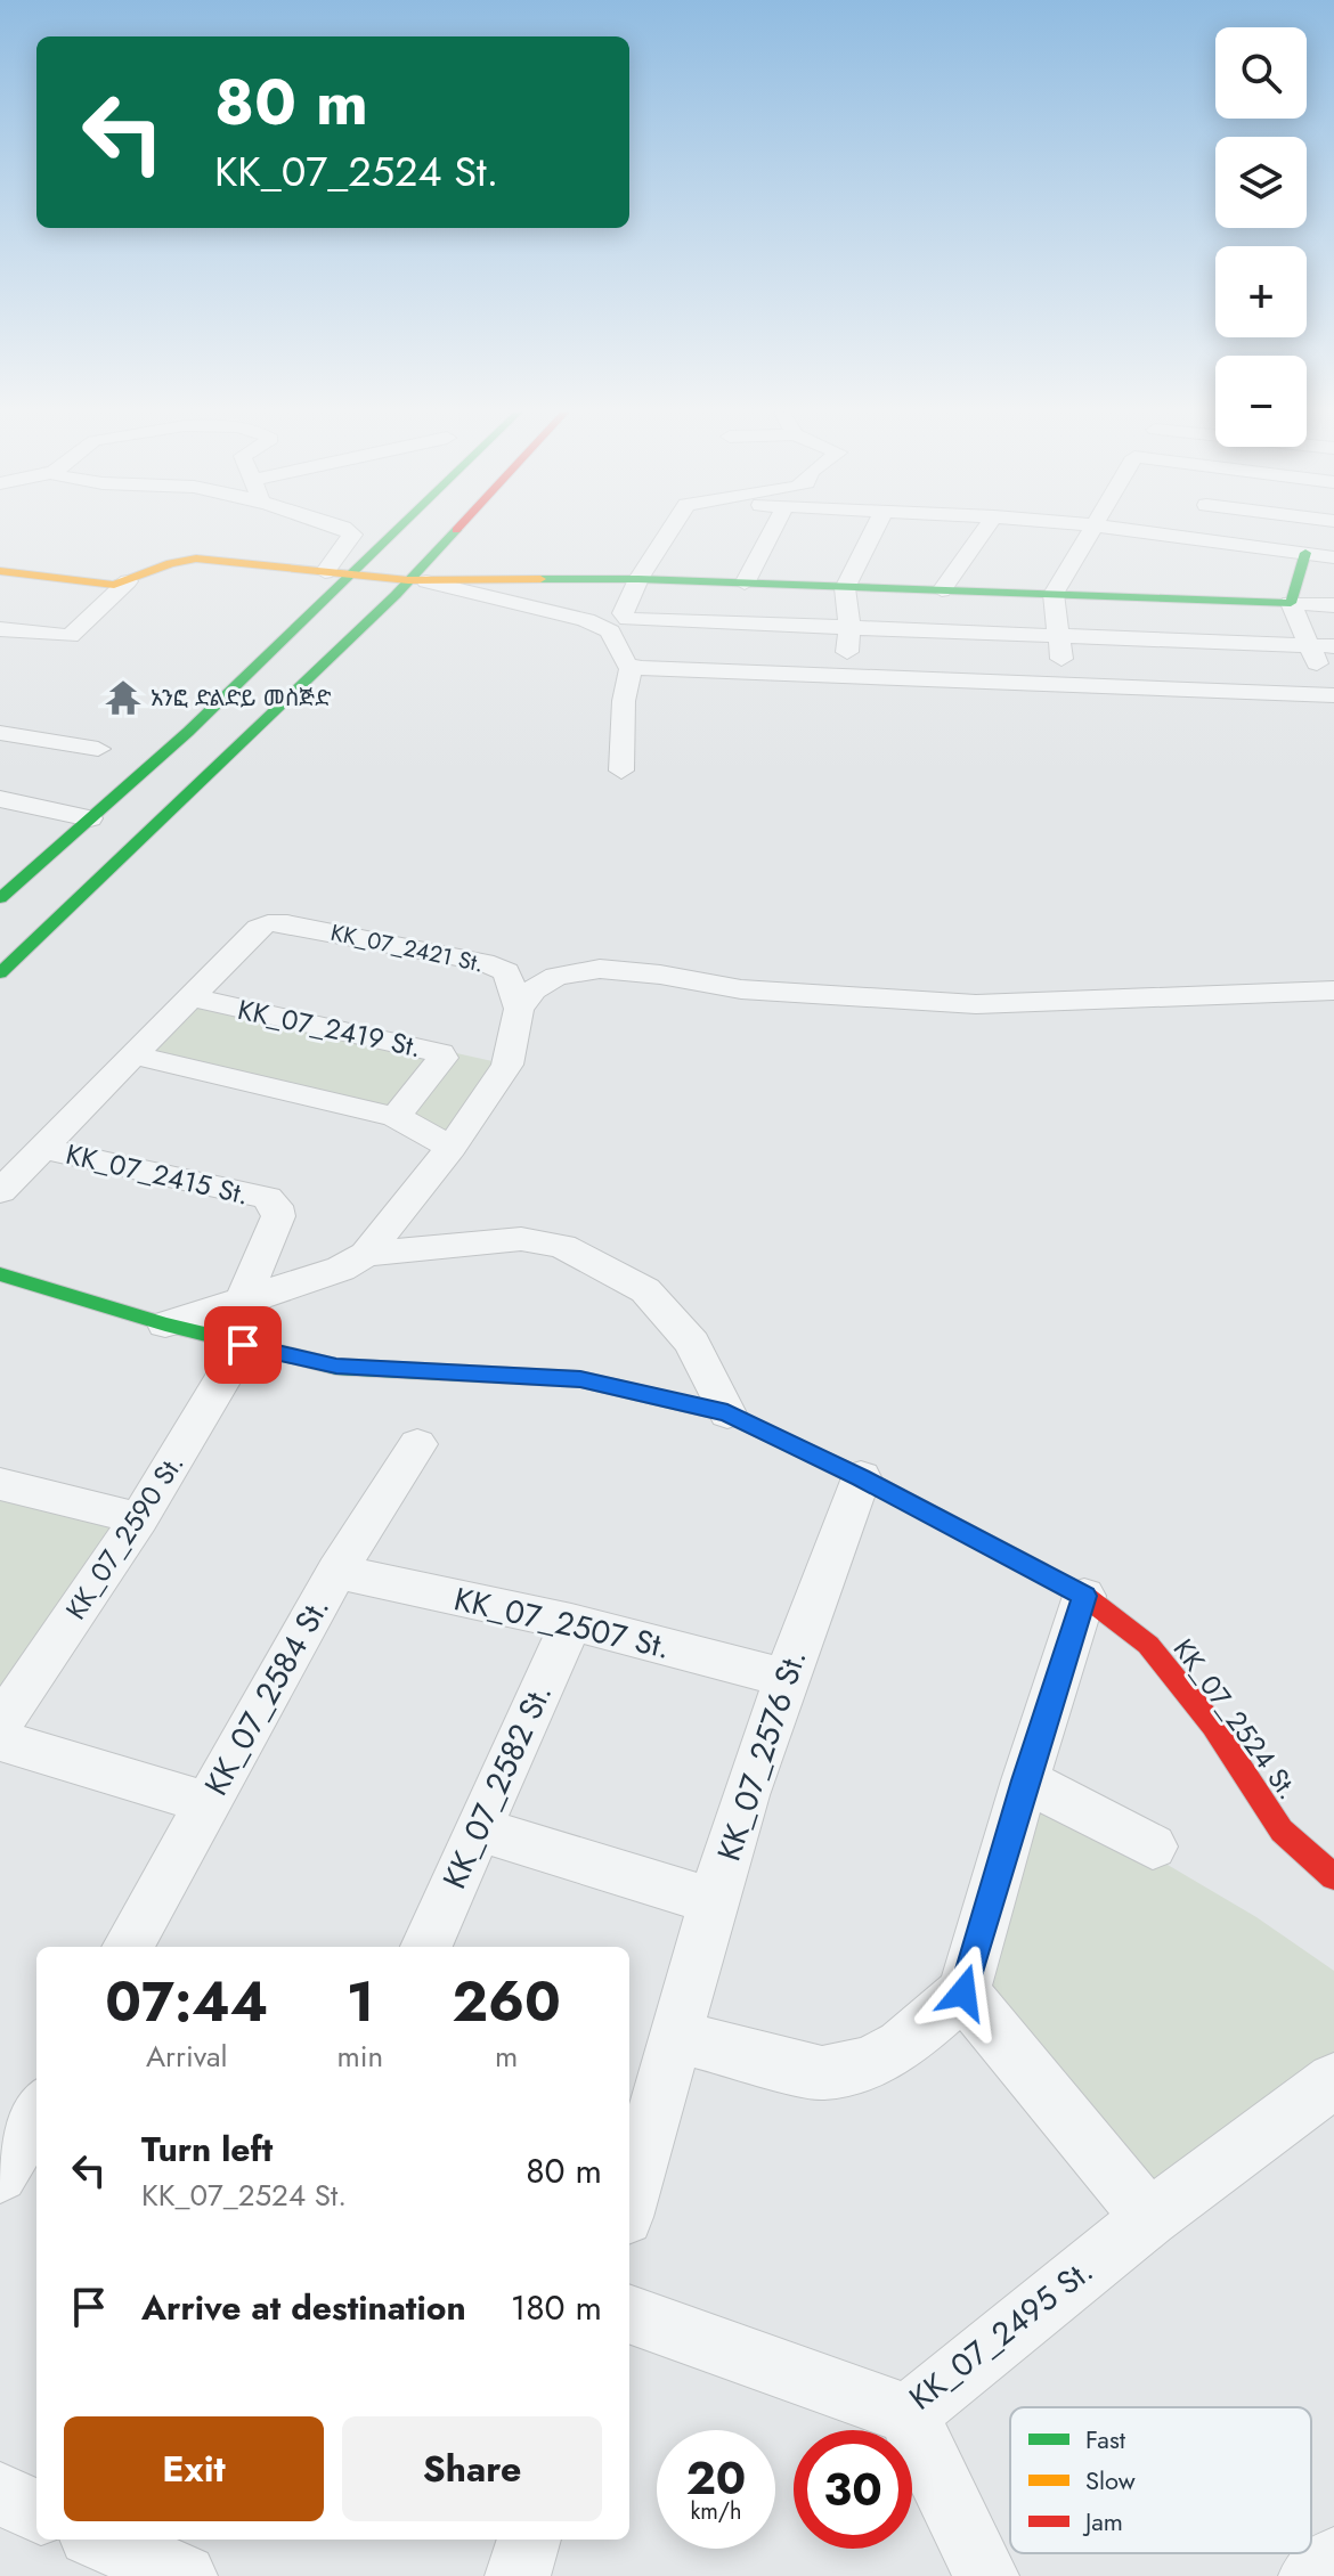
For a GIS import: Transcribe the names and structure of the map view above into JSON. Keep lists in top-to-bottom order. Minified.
{"streets":{"main road":["KK_07_2524 St."],"street":["KK_07_2421 St.","KK_07_2419 St.","KK_07_2415 St.","KK_07_2590 St.","KK_07_2507 St.","KK_07_2584 St.","KK_07_2576 St.","KK_07_2582 St.","KK_07_2495 St."]},"crossings":[["KK_07_2421 St.","KK_07_2419 St."],["KK_07_2590 St.","KK_07_2524 St."],["KK_07_2507 St.","KK_07_2584 St."],["KK_07_2507 St.","KK_07_2576 St."],["KK_07_2507 St.","KK_07_2582 St."],["KK_07_2524 St.","KK_07_2576 St."]],"places":{"temple":["አንፎ ድልድይ መስጅድ"]},"legend":["Fast","Slow","Jam"],"page":{"map_buttons":["+","−"],"turn":["80 m","KK_07_2524 St."],"eta":["07:44","Arrival","1","min","260","m"],"list":[{"name":"Turn left","note":"KK_07_2524 St.","value":"80 m"},{"name":"Arrive at destination","value":"180 m"}],"buttons":["Exit","Share"],"speed":"20 km/h","limit":"30"}}
